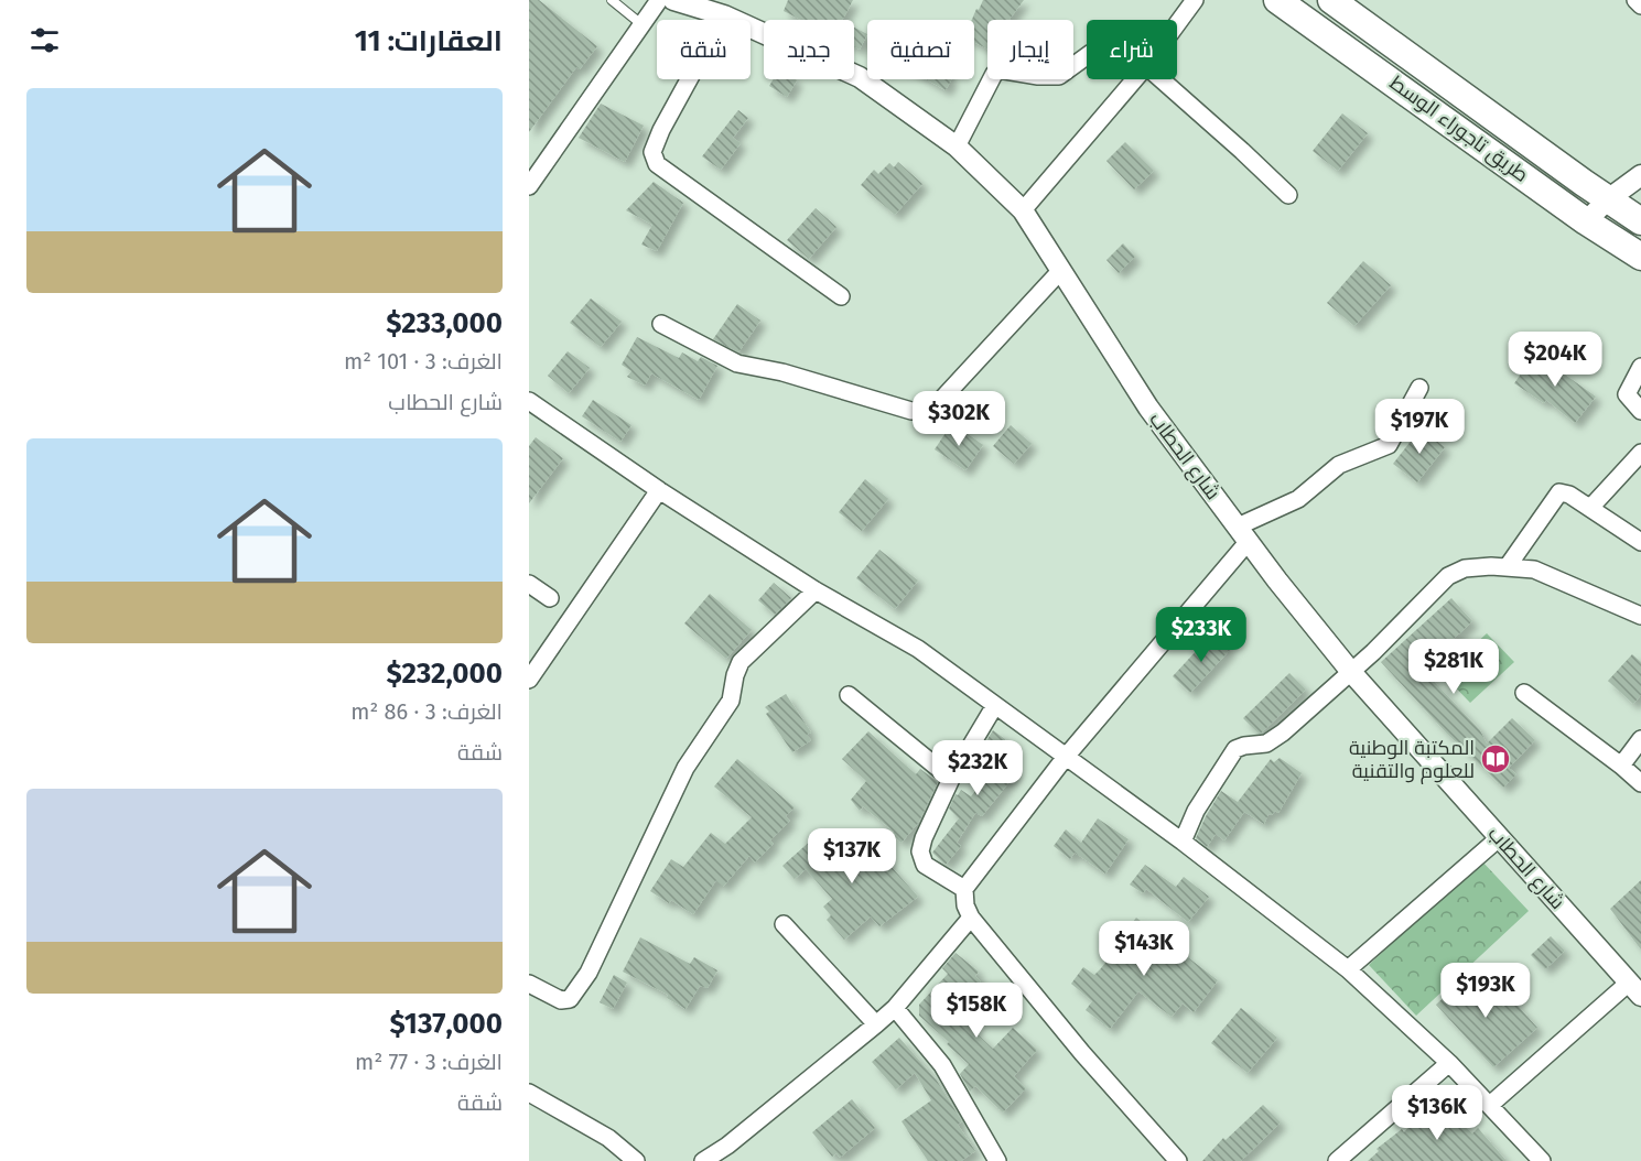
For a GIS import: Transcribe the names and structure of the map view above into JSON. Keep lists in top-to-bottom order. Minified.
{"streets":{"main road":["طريق تاجوراء الوسط"],"street":["شارع الحطاب"]},"places":{"library":["المكتبة الوطنية للعلوم والتقنية"]},"page":{"heading":"العقارات: 11","chip":["شراء","إيجار","تصفية","جديد","شقة"],"list":[{"name":"$233,000","note":"الغرف: 3 · 101 m² · شارع الحطاب"},{"name":"$232,000","note":"الغرف: 3 · 86 m² · شقة"},{"name":"$137,000","note":"الغرف: 3 · 77 m² · شقة"}],"price":["$204K","$302K","$197K","$233K","$281K","$232K","$137K","$143K","$193K","$158K","$136K"]}}
